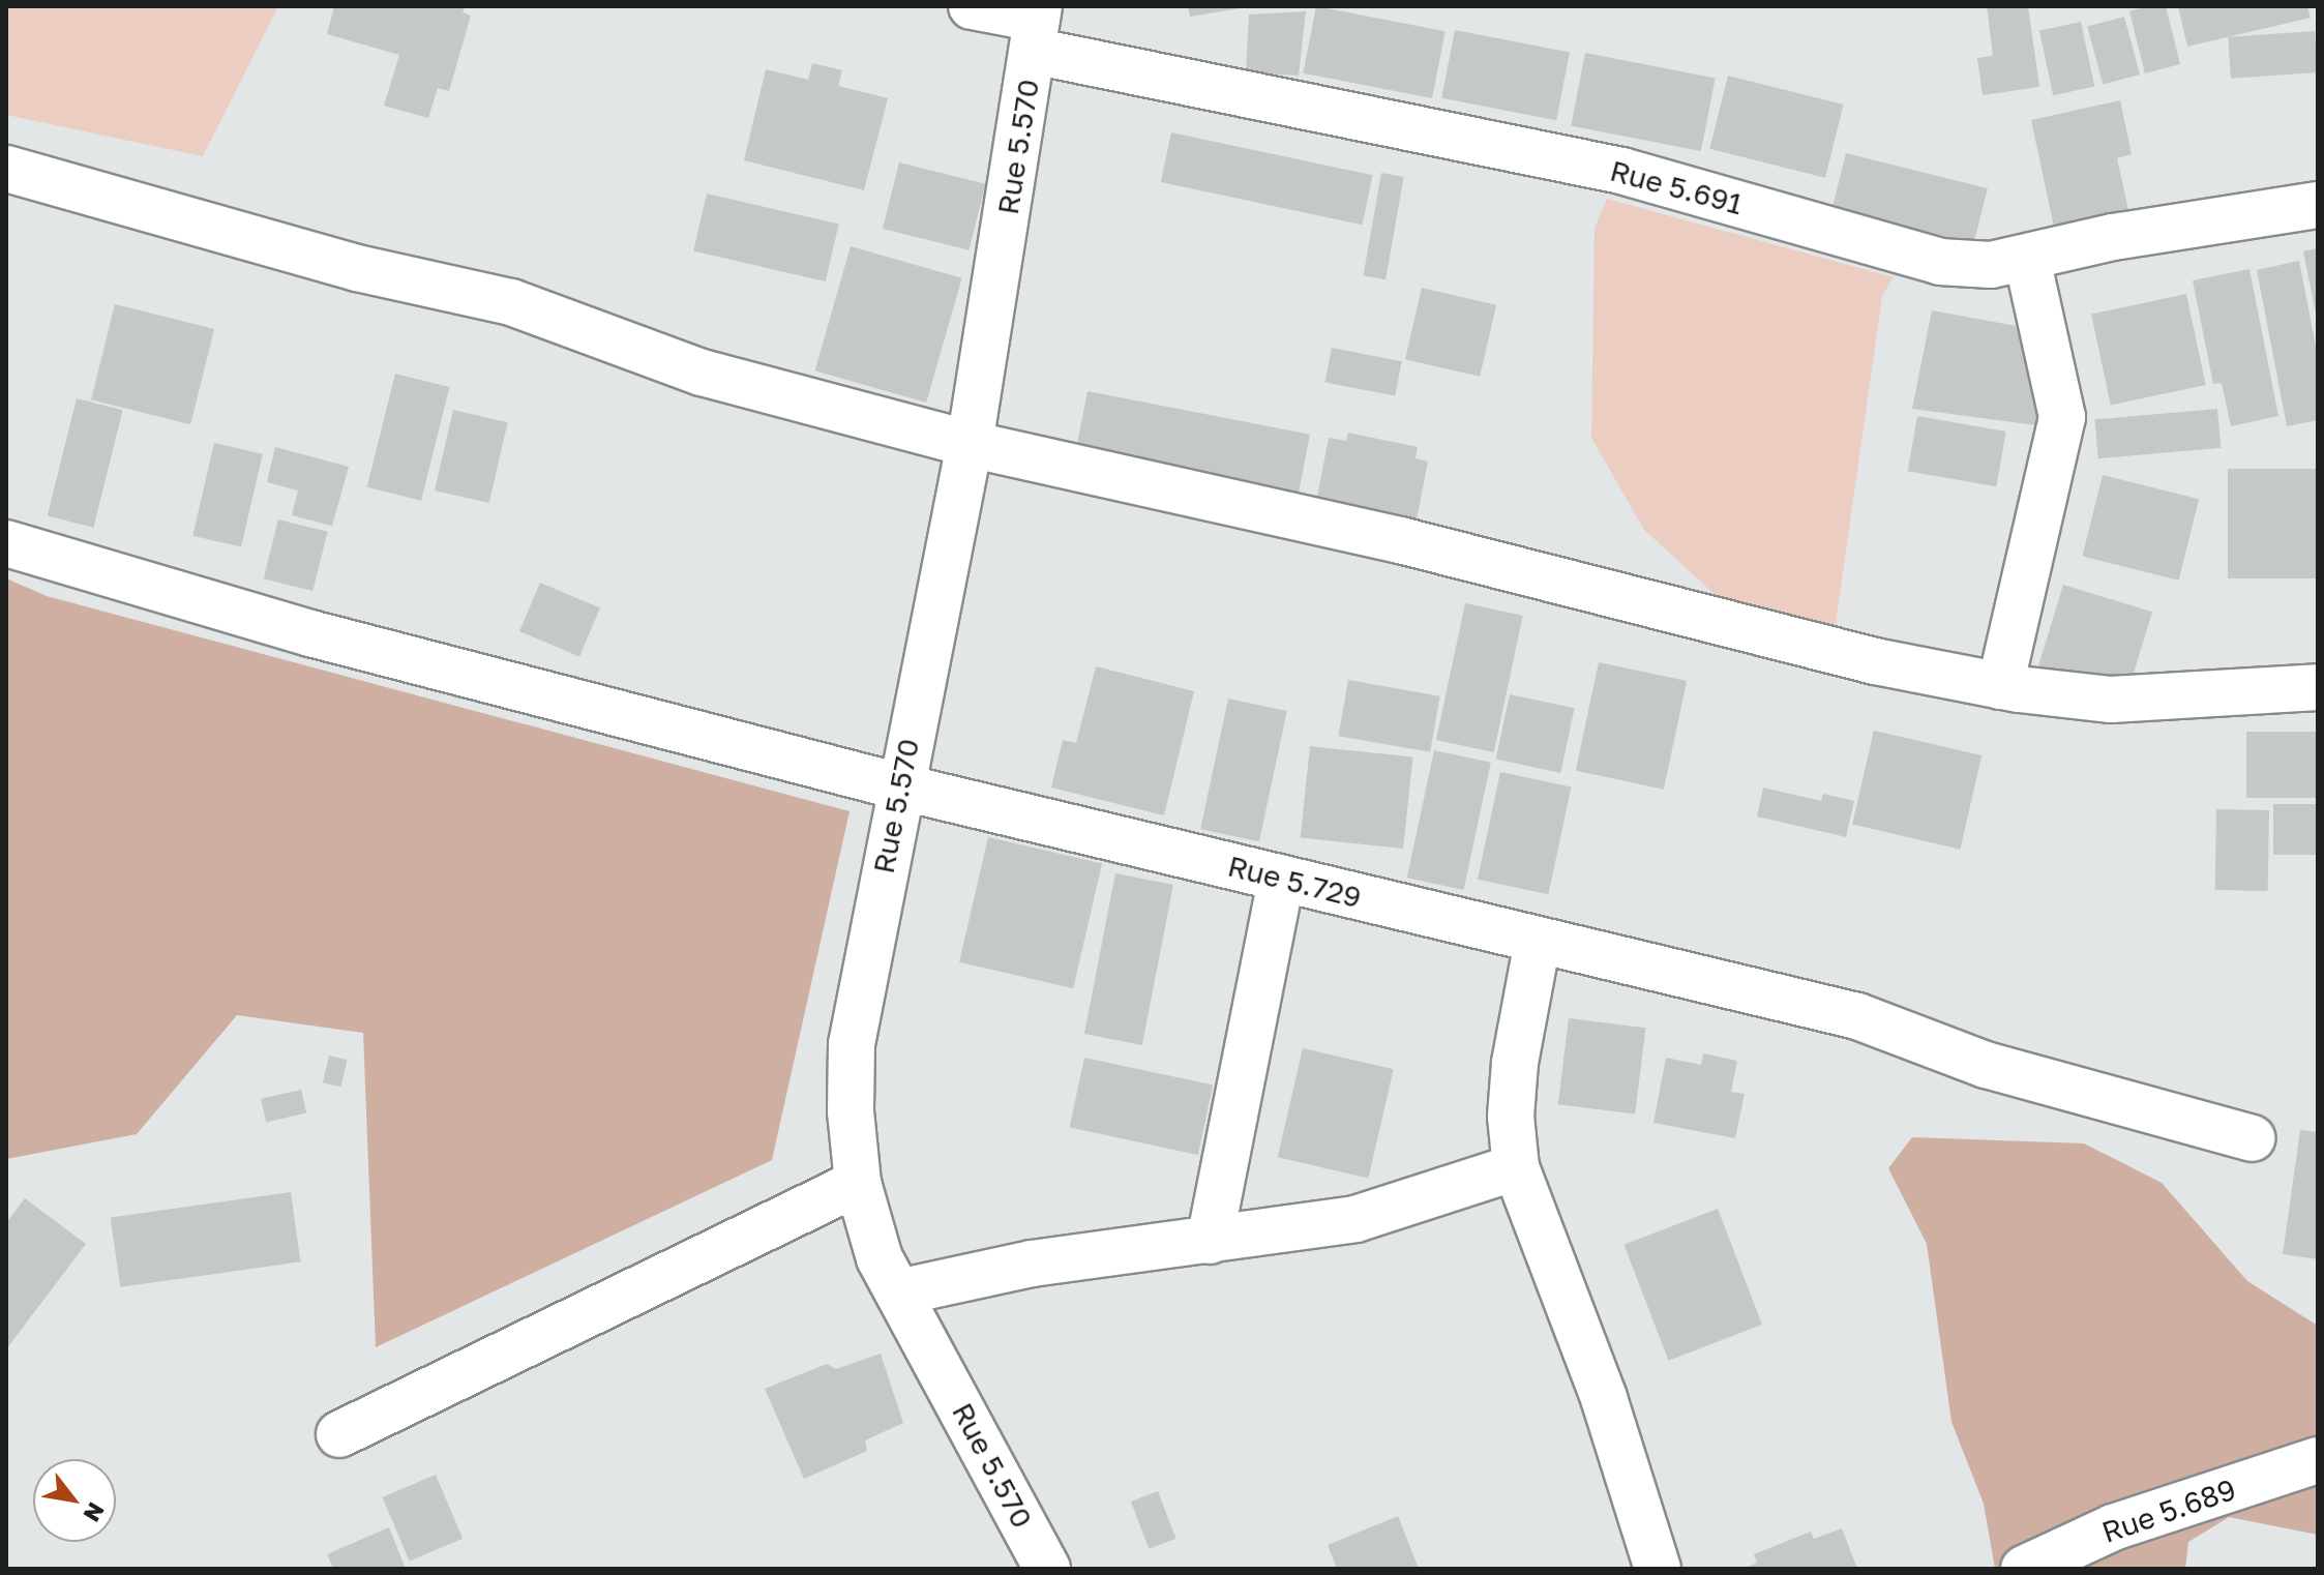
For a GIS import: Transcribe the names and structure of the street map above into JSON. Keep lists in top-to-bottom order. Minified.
{"streets":{"street":["Rue 5.570","Rue 5.691","Rue 5.729","Rue 5.689"]},"crossings":[["Rue 5.570","Rue 5.691"],["Rue 5.570","Rue 5.729"]],"north":"bottom right"}
